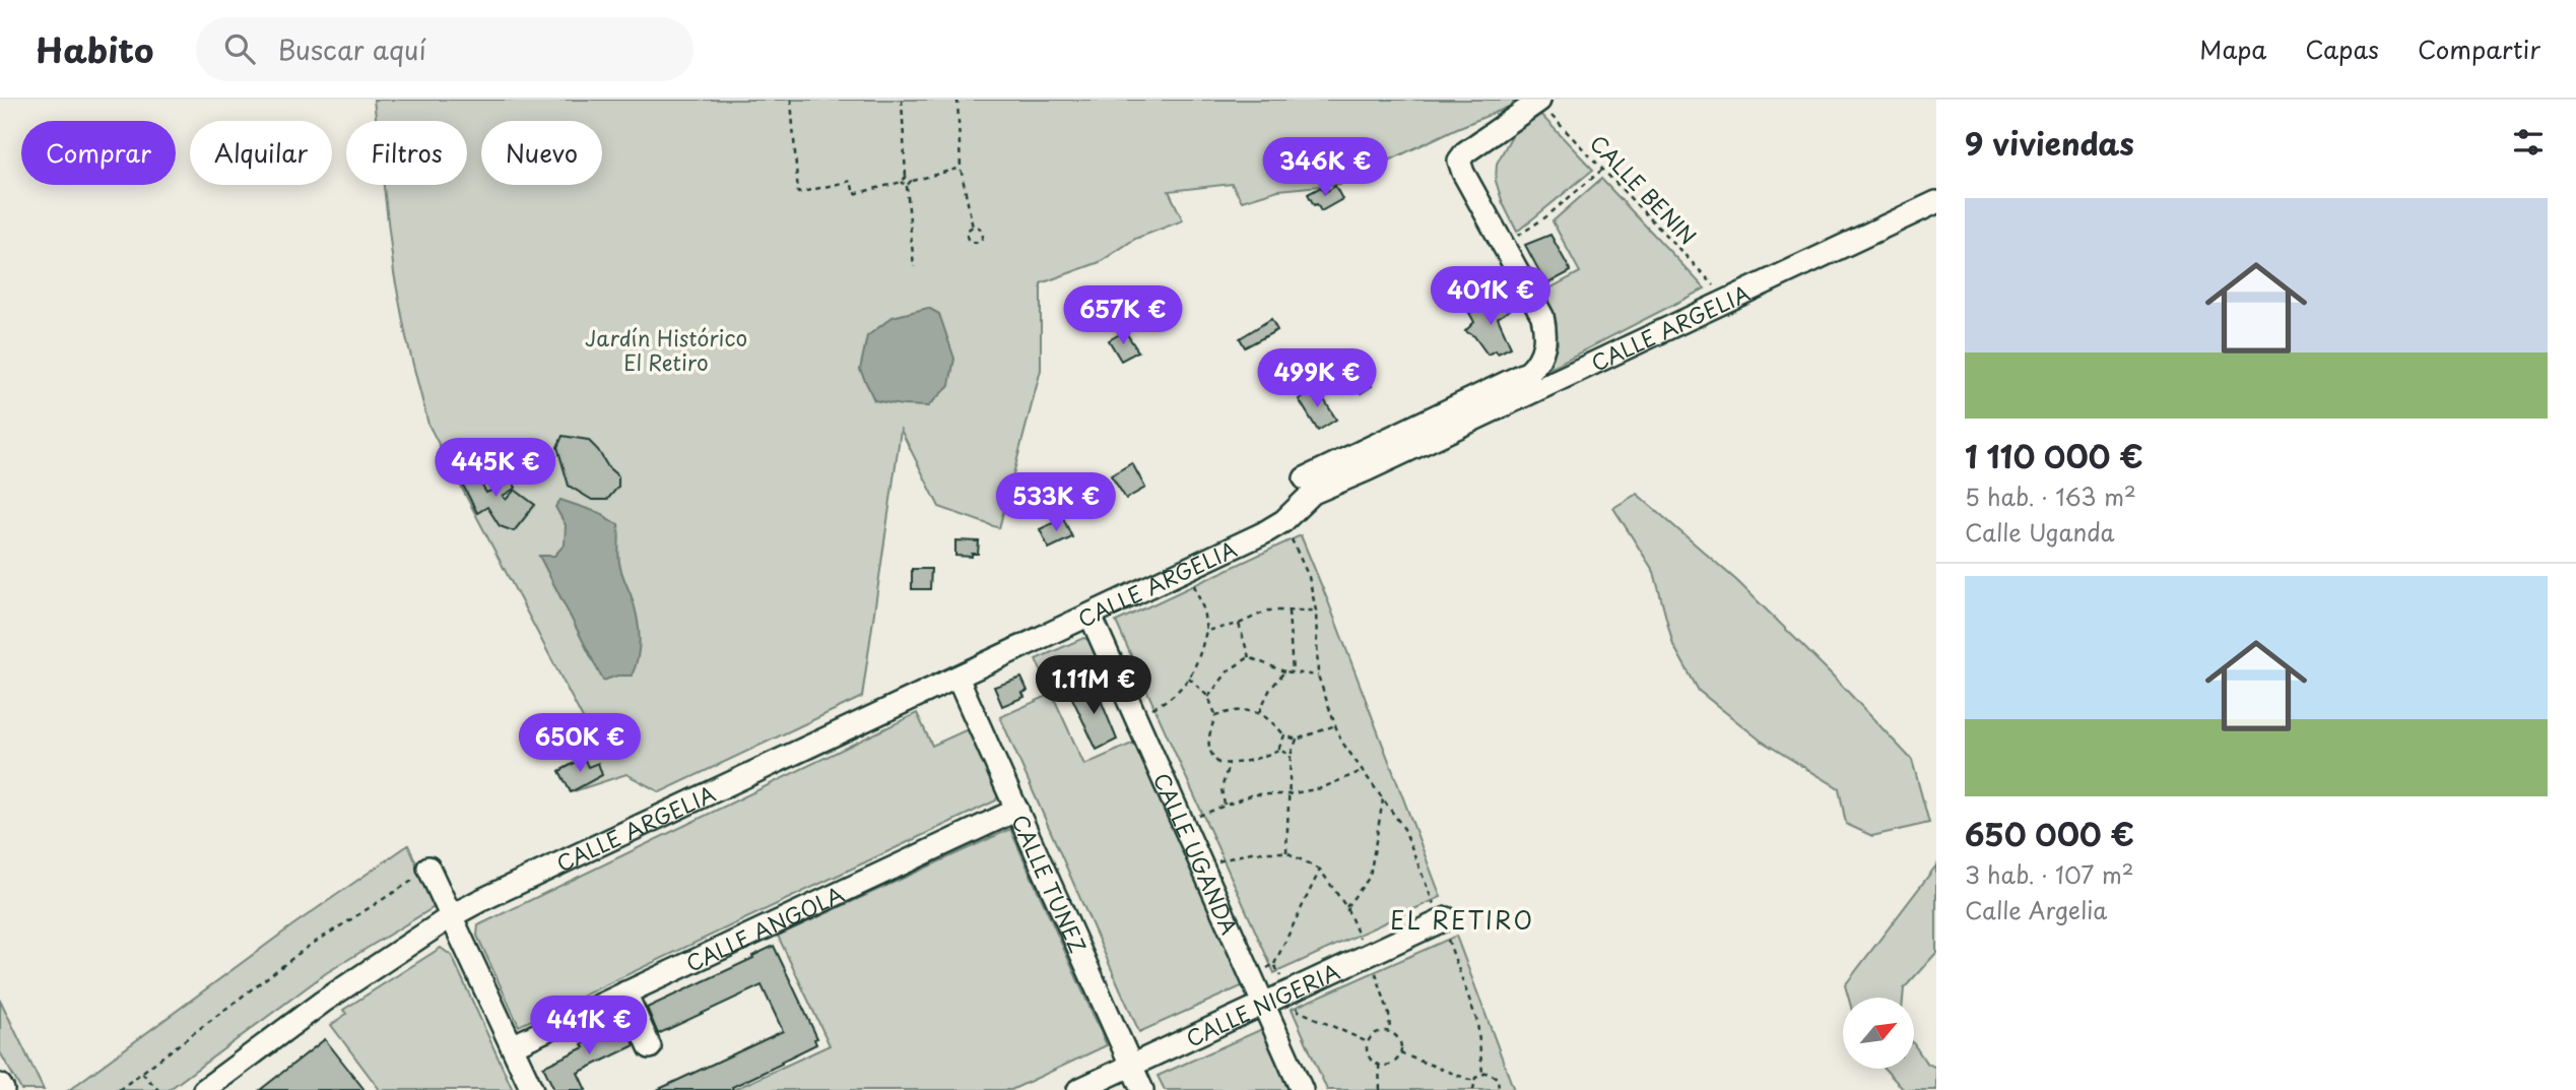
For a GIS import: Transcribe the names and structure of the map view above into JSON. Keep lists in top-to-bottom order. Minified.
{"streets":{"street":["CALLE ARGELIA","CALLE UGANDA","CALLE TÚNEZ","CALLE ANGOLA","CALLE NIGERIA"],"path":["CALLE BENIN"]},"crossings":[["CALLE BENIN","CALLE ARGELIA"],["CALLE ARGELIA","CALLE UGANDA"],["CALLE ARGELIA","CALLE TÚNEZ"],["CALLE UGANDA","CALLE NIGERIA"],["CALLE TÚNEZ","CALLE ANGOLA"],["CALLE TÚNEZ","CALLE NIGERIA"]],"districts":["EL RETIRO"],"parks":["Jardín Histórico El Retiro"],"north":"top right","page":{"header":"Habito","search":"Buscar aquí","nav":["Mapa","Capas","Compartir"],"heading":"9 viviendas","chip":["Comprar","Alquilar","Filtros","Nuevo"],"price":["346K €","401K €","657K €","499K €","445K €","533K €","1.11M €","650K €","441K €"],"list":[{"name":"1 110 000 €","note":"5 hab. · 163 m² · Calle Uganda"},{"name":"650 000 €","note":"3 hab. · 107 m² · Calle Argelia"}]}}
